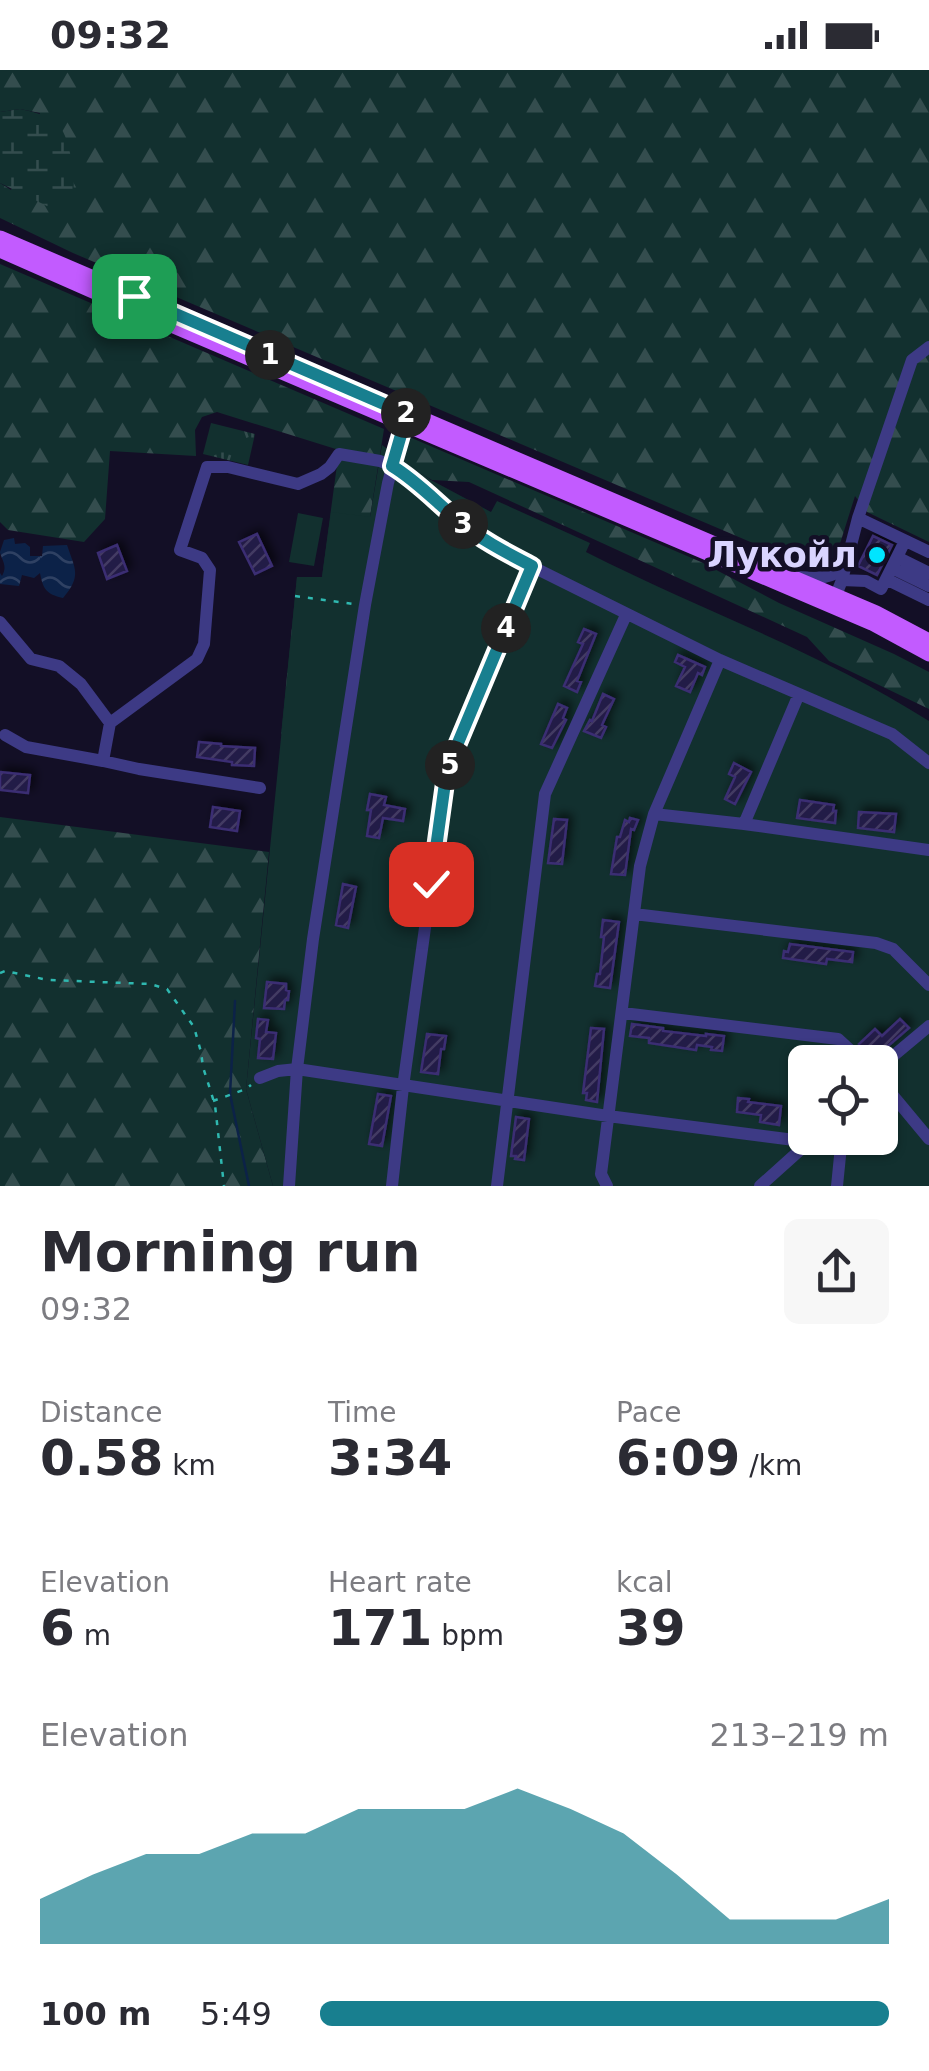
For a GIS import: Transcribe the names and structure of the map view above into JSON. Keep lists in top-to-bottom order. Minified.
{"places":["Лукойл"],"page":{"status":"09:32","pins":["1","2","3","4","5"],"heading":["Morning run","09:32"],"stats":[["Distance","0.58 km"],["Time","3:34"],["Pace","6:09 /km"],["Elevation","6 m"],["Heart rate","171 bpm"],["kcal","39"]],"chart":["Elevation","213–219 m"],"list":[{"name":"100 m","note":"5:49"}]}}
